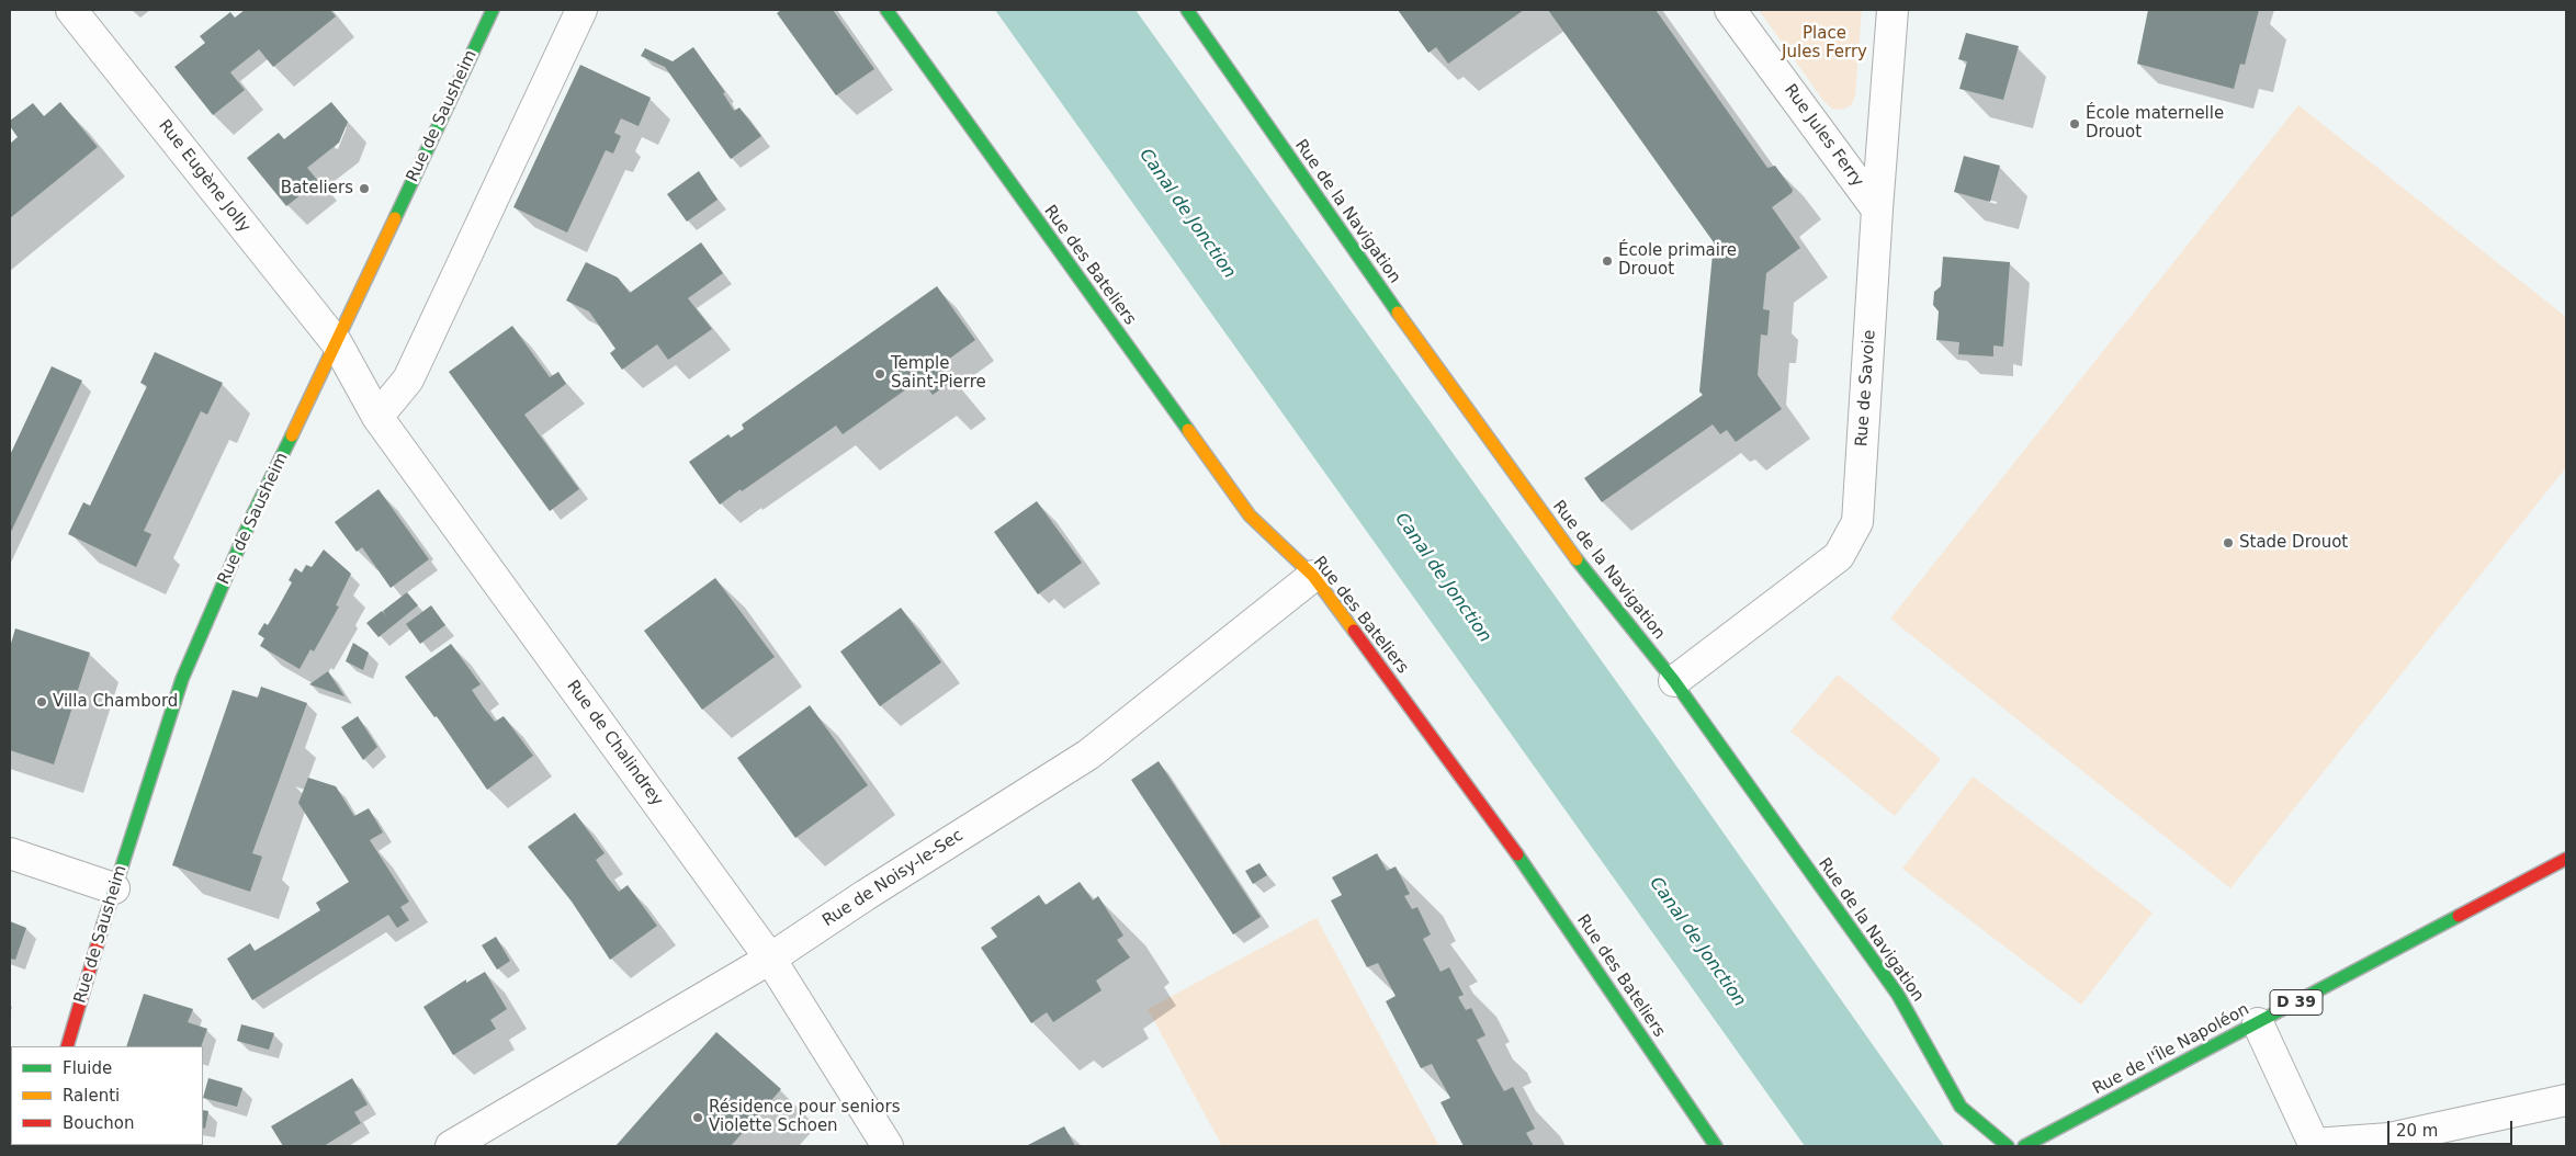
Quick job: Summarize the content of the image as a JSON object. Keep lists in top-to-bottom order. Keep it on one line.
{"streets":{"street":["Rue de Sausheim","Rue Jules Ferry","Rue Eugène Jolly","Rue de la Navigation","Rue des Bateliers","Rue de Savoie","Rue de Chalindrey","Rue de Noisy-le-Sec","D 39","Rue de l'Île Napoléon"]},"crossings":[["Rue de Sausheim","Rue Eugène Jolly"],["Rue de Sausheim","Rue de Chalindrey"],["Rue Jules Ferry","Rue de Savoie"],["Rue Eugène Jolly","Rue de Chalindrey"],["Rue de la Navigation","Rue de Savoie"],["Rue des Bateliers","Rue de Noisy-le-Sec"],["Rue de Chalindrey","Rue de Noisy-le-Sec"]],"water":["Canal de Jonction"],"parks":["Place Jules Ferry"],"places":["École maternelle Drouot","Bateliers","École primaire Drouot","Temple Saint-Pierre","Stade Drouot","Villa Chambord","Résidence pour seniors Violette Schoen"],"legend":["Fluide","Ralenti","Bouchon"],"scale_bar":"20 m"}
